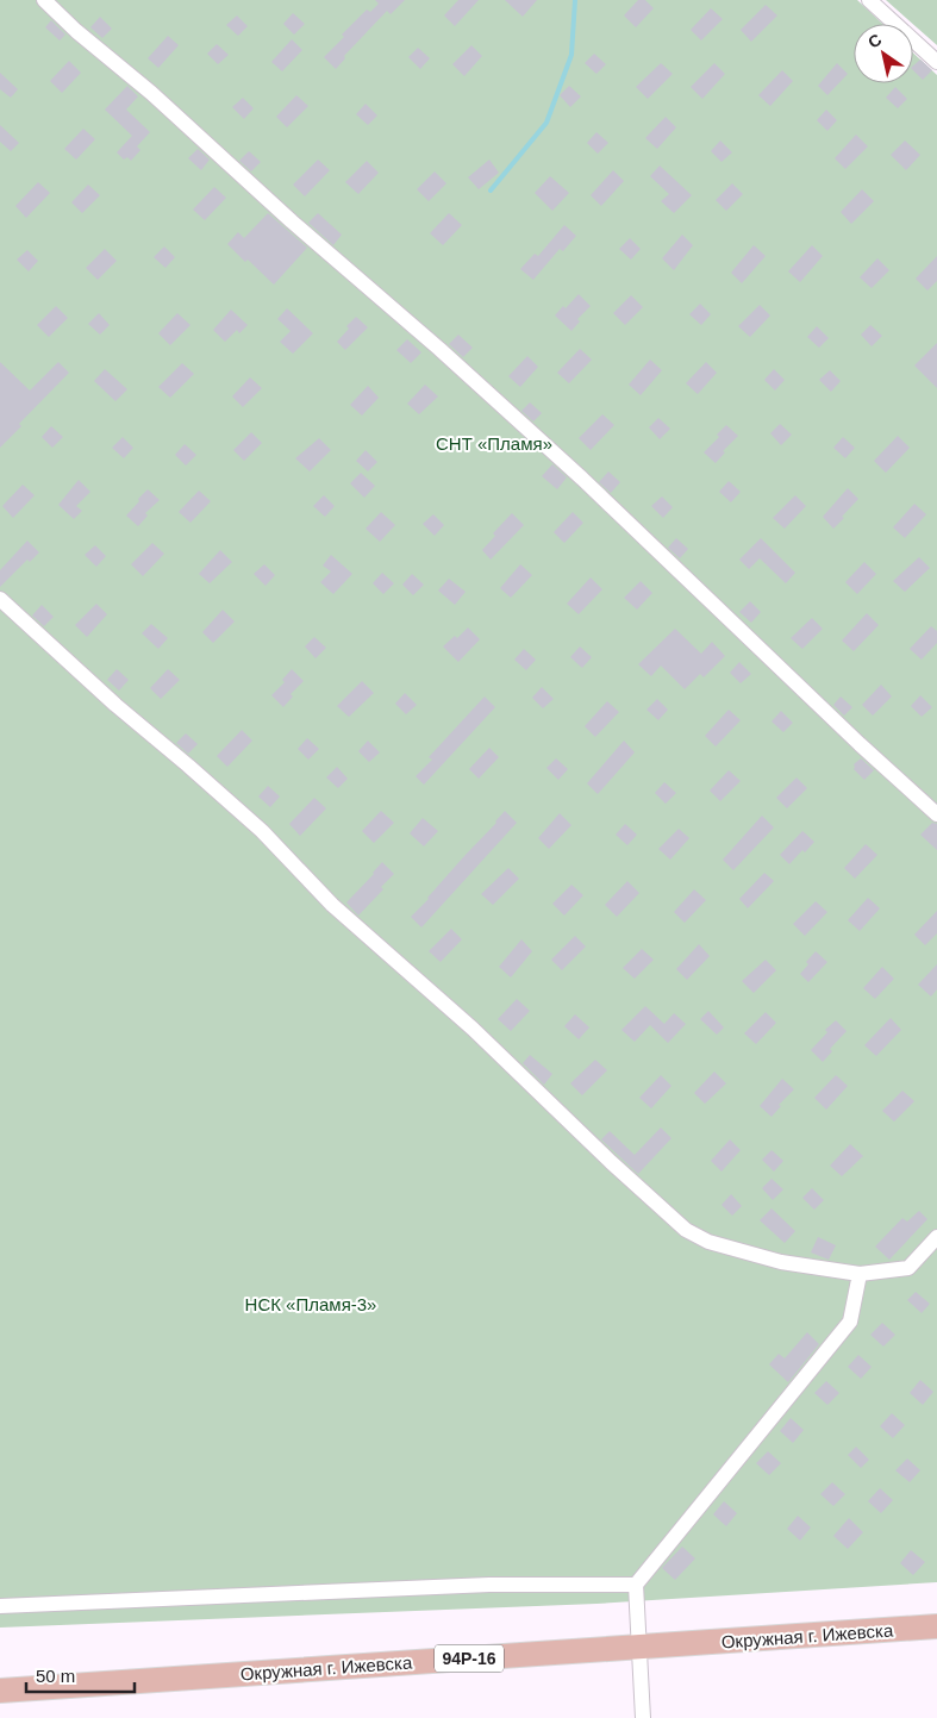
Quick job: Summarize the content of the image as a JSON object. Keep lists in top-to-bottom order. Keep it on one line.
{"streets":{"main road":["Окружная г. Ижевска","94Р-16"]},"parks":["СНТ «Пламя»","НСК «Пламя-3»"],"scale_bar":"50 m","north":"top left"}
